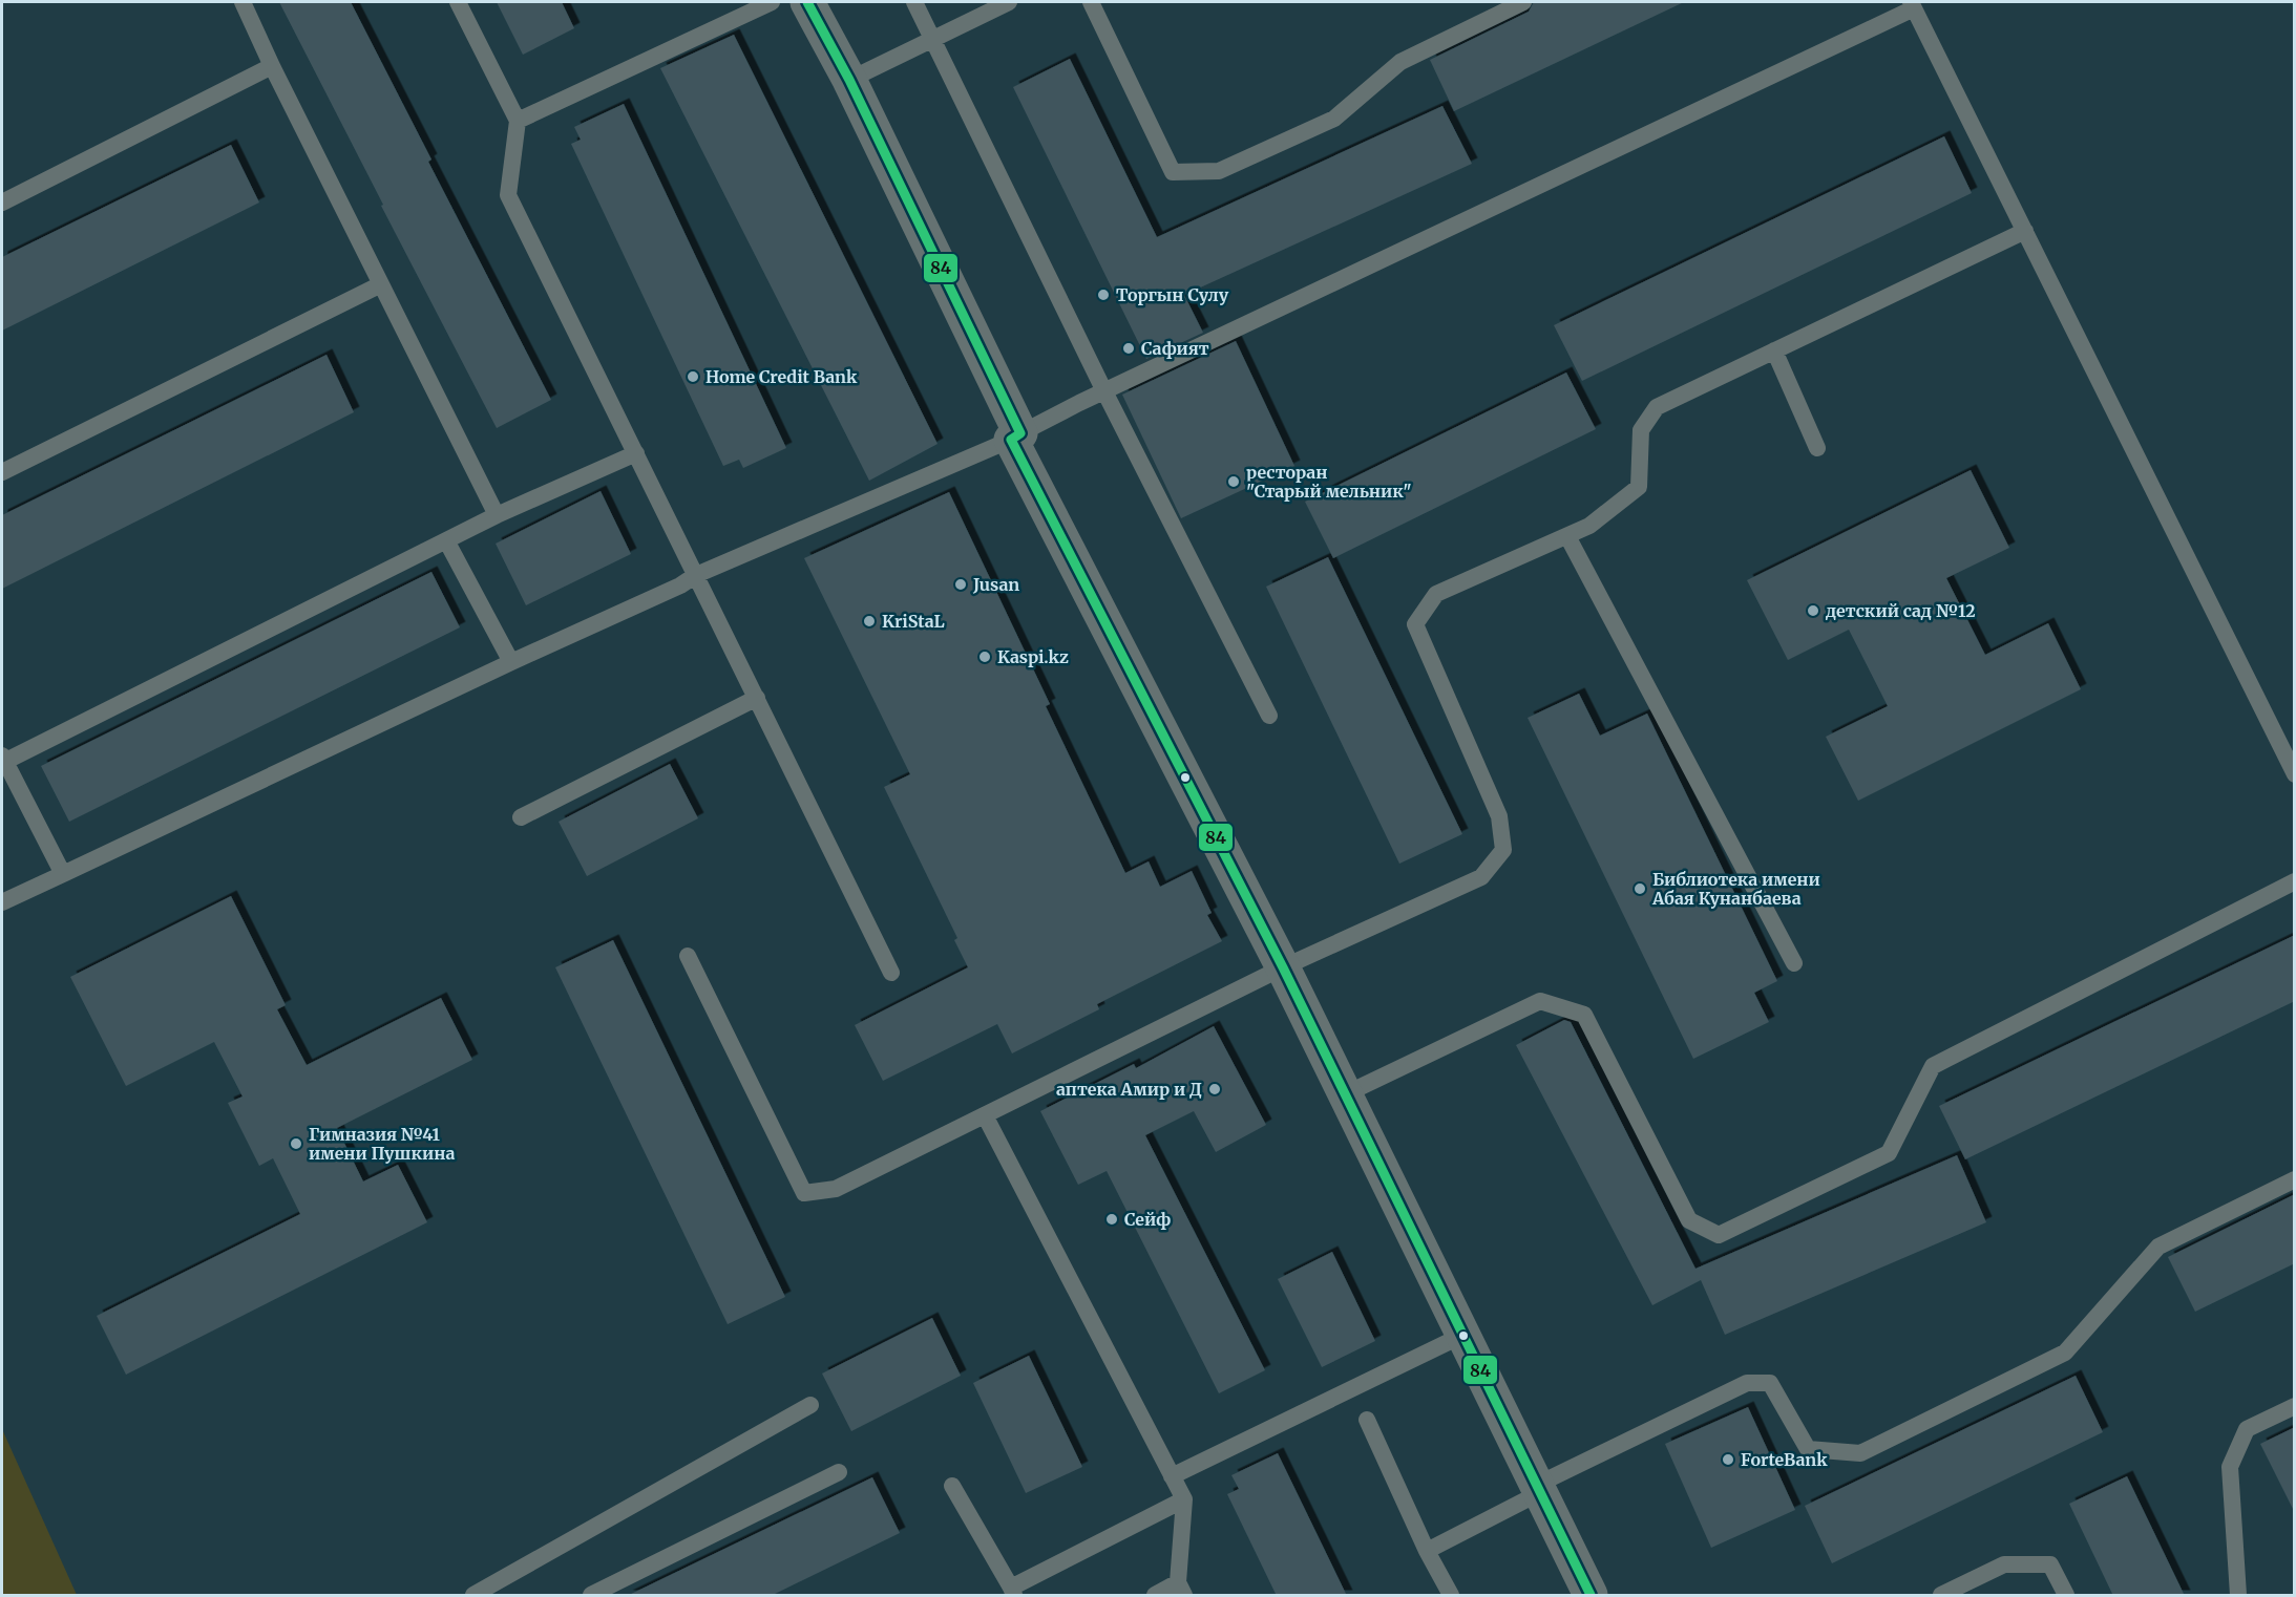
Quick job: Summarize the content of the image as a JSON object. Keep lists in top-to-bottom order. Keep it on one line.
{"places":["Торгын Сулу","Сафият","Home Credit Bank","ресторан \"Старый мельник\"","Jusan","детский сад №12","KriStaL","Kaspi.kz","Библиотека имени Абая Кунанбаева","аптека Амир и Д","Гимназия №41 имени Пушкина","Сейф","ForteBank"],"lines":["transit line 84"]}
